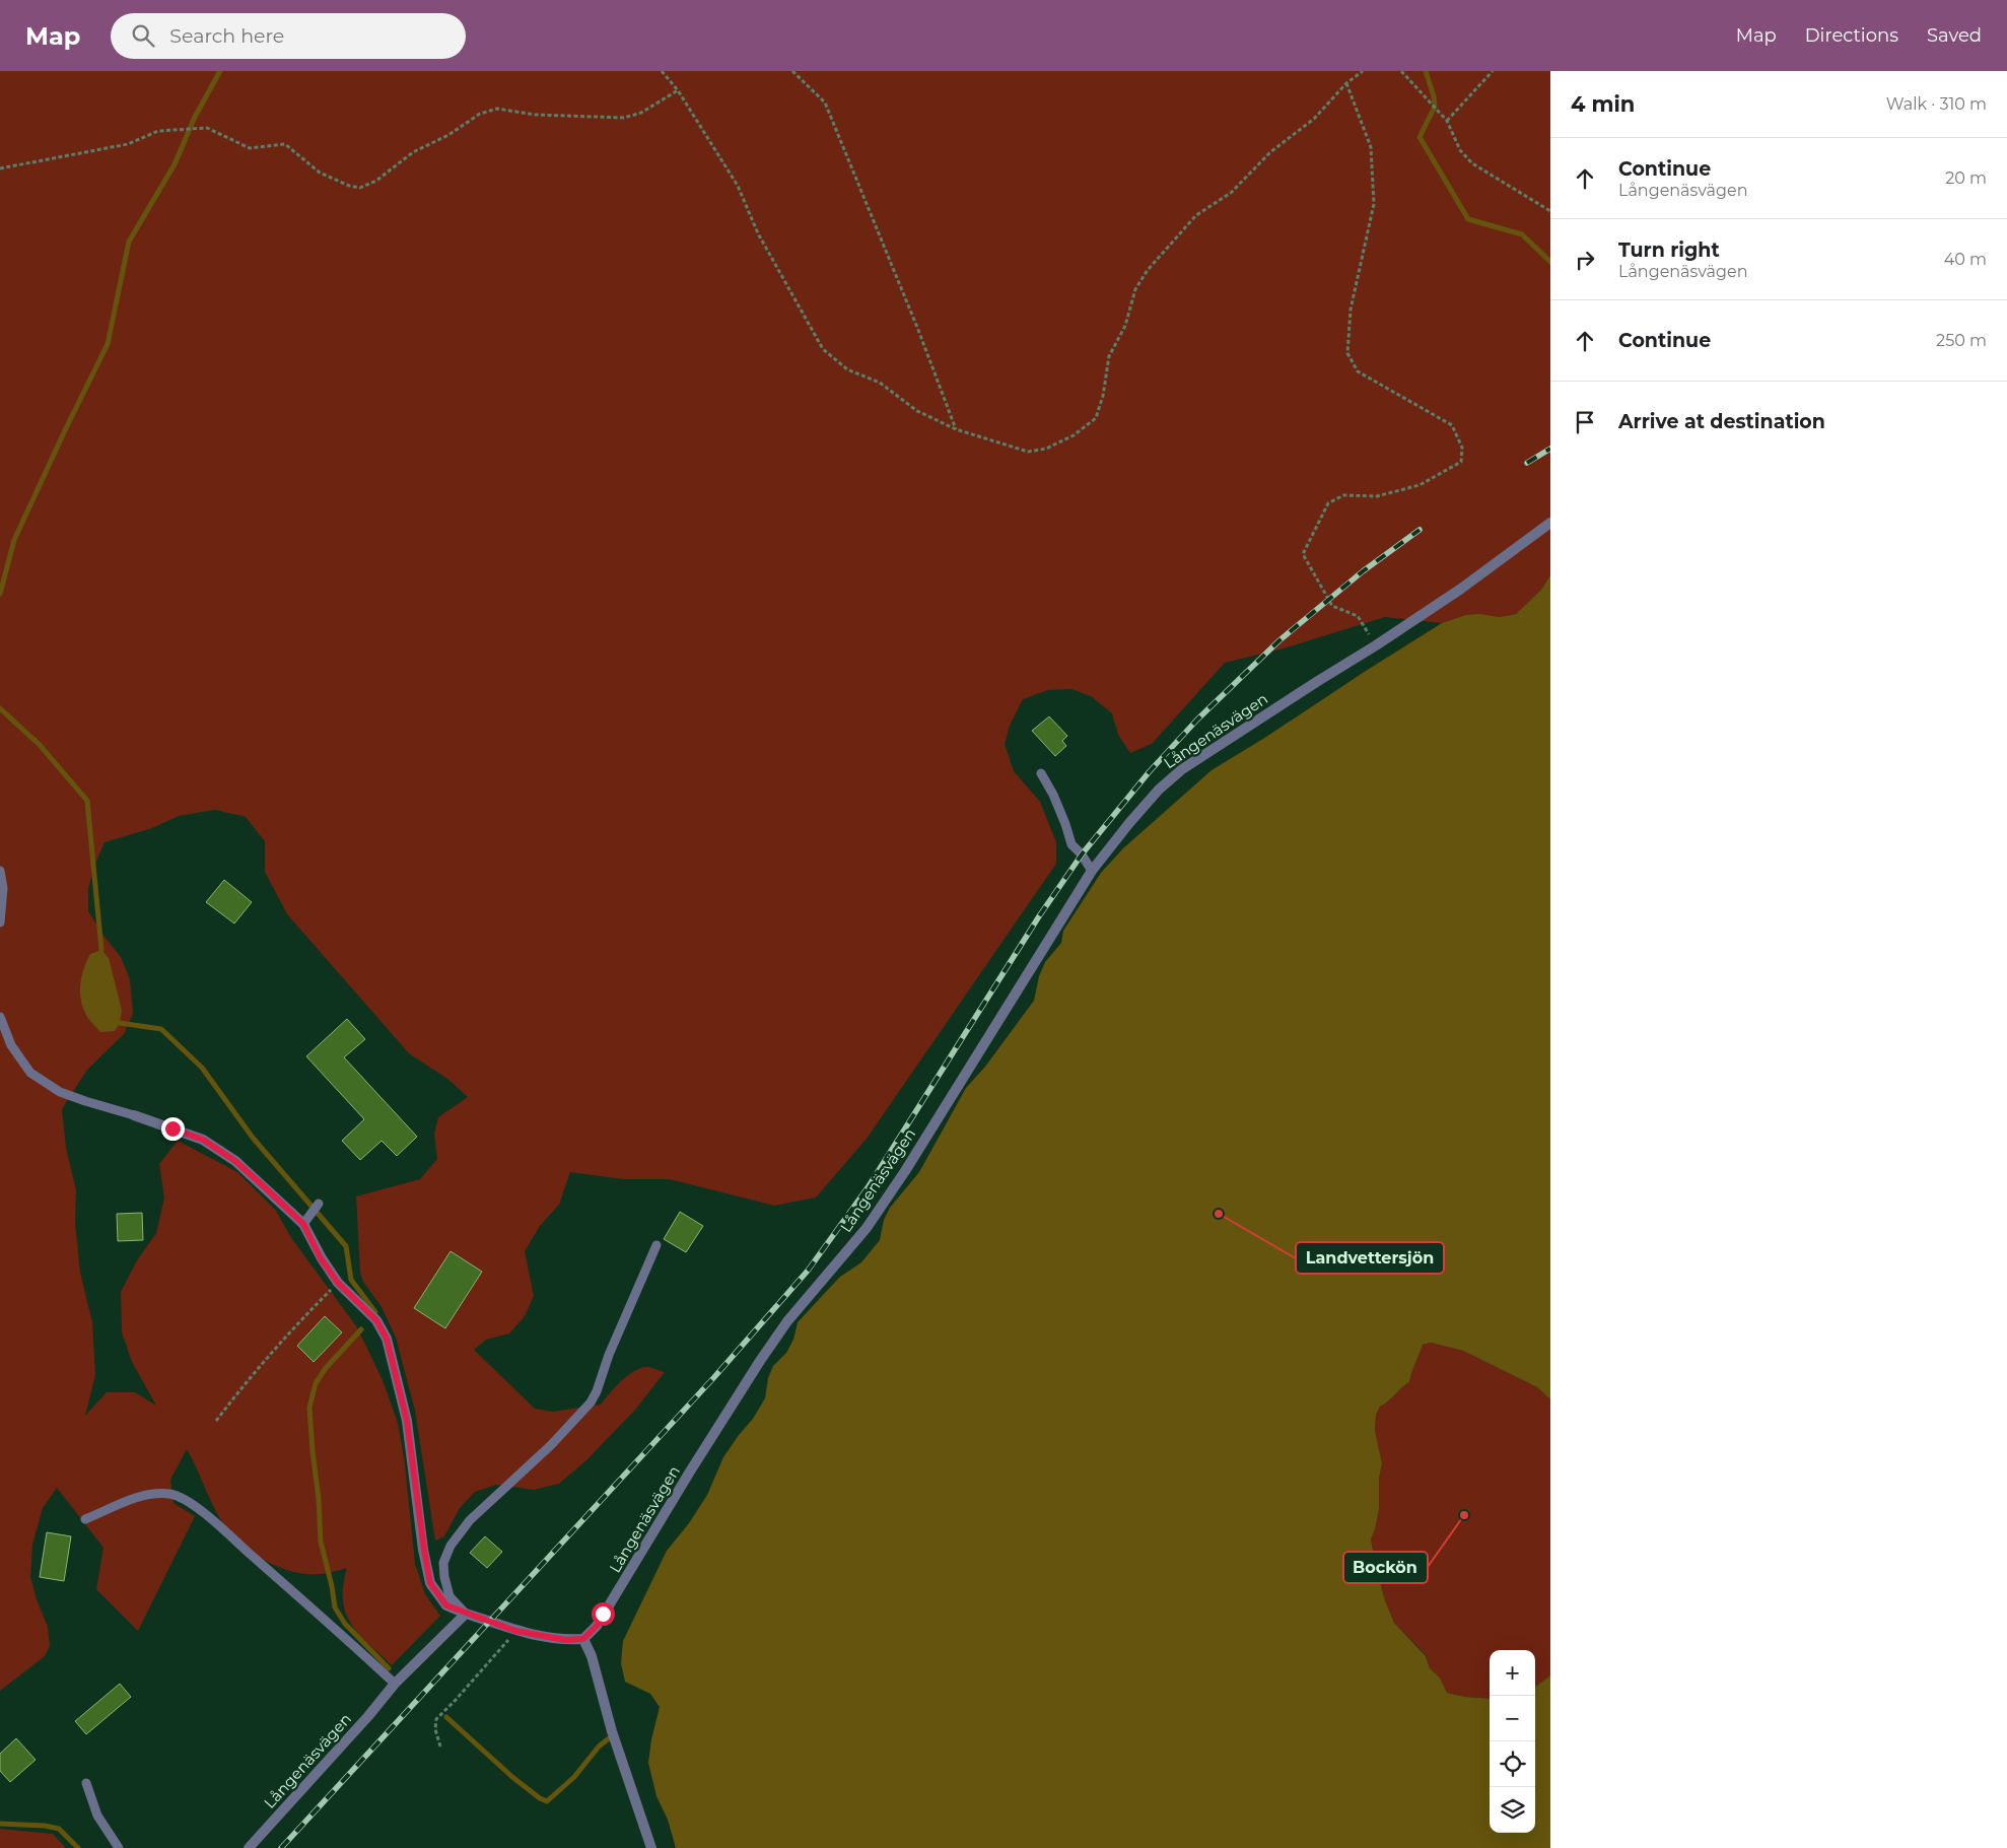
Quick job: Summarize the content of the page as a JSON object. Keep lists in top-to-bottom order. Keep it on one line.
{"streets":{"street":["Långenäsvägen"]},"places":["Landvettersjön","Bockön"],"page":{"header":"Map","search":"Search here","nav":["Map","Directions","Saved"],"heading":["4 min","Walk · 310 m"],"list":[["Continue","Långenäsvägen","20 m"],["Turn right","Långenäsvägen","40 m"],["Continue","250 m"],"Arrive at destination"],"map_buttons":["+","−"]}}
